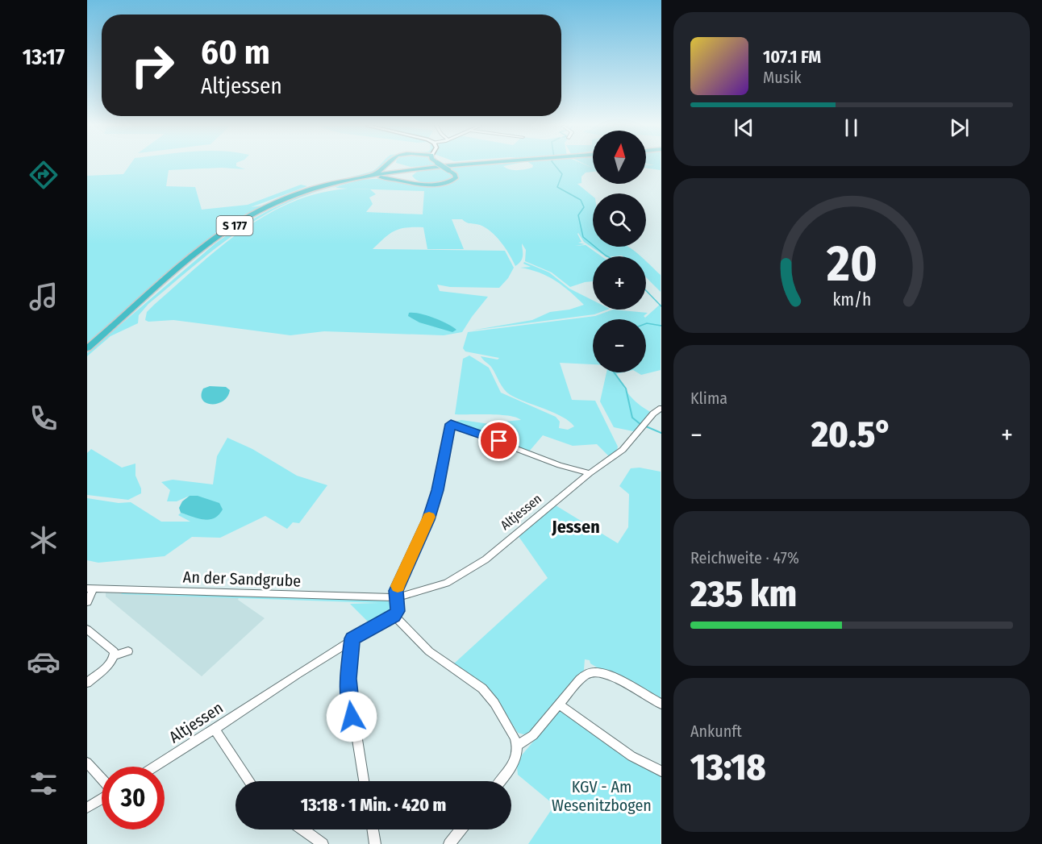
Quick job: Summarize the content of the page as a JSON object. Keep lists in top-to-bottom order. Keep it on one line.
{"streets":{"highway":["S 177"],"street":["Altjessen","An der Sandgrube"]},"crossings":[["Altjessen","An der Sandgrube"]],"districts":["Jessen"],"parks":["KGV - Am Wesenitzbogen"],"north":"top","page":{"tabs":"13:17","turn":["60 m","Altjessen"],"song":["107.1 FM","Musik"],"map_buttons":["+","−"],"tile":["Klima",["Reichweite · 47%","235 km"],["Ankunft","13:18"]],"heat":["−","20.5°","+"],"limit":"30","trip":"13:18 · 1 Min. · 420 m","gauge":["20","km/h"]}}
